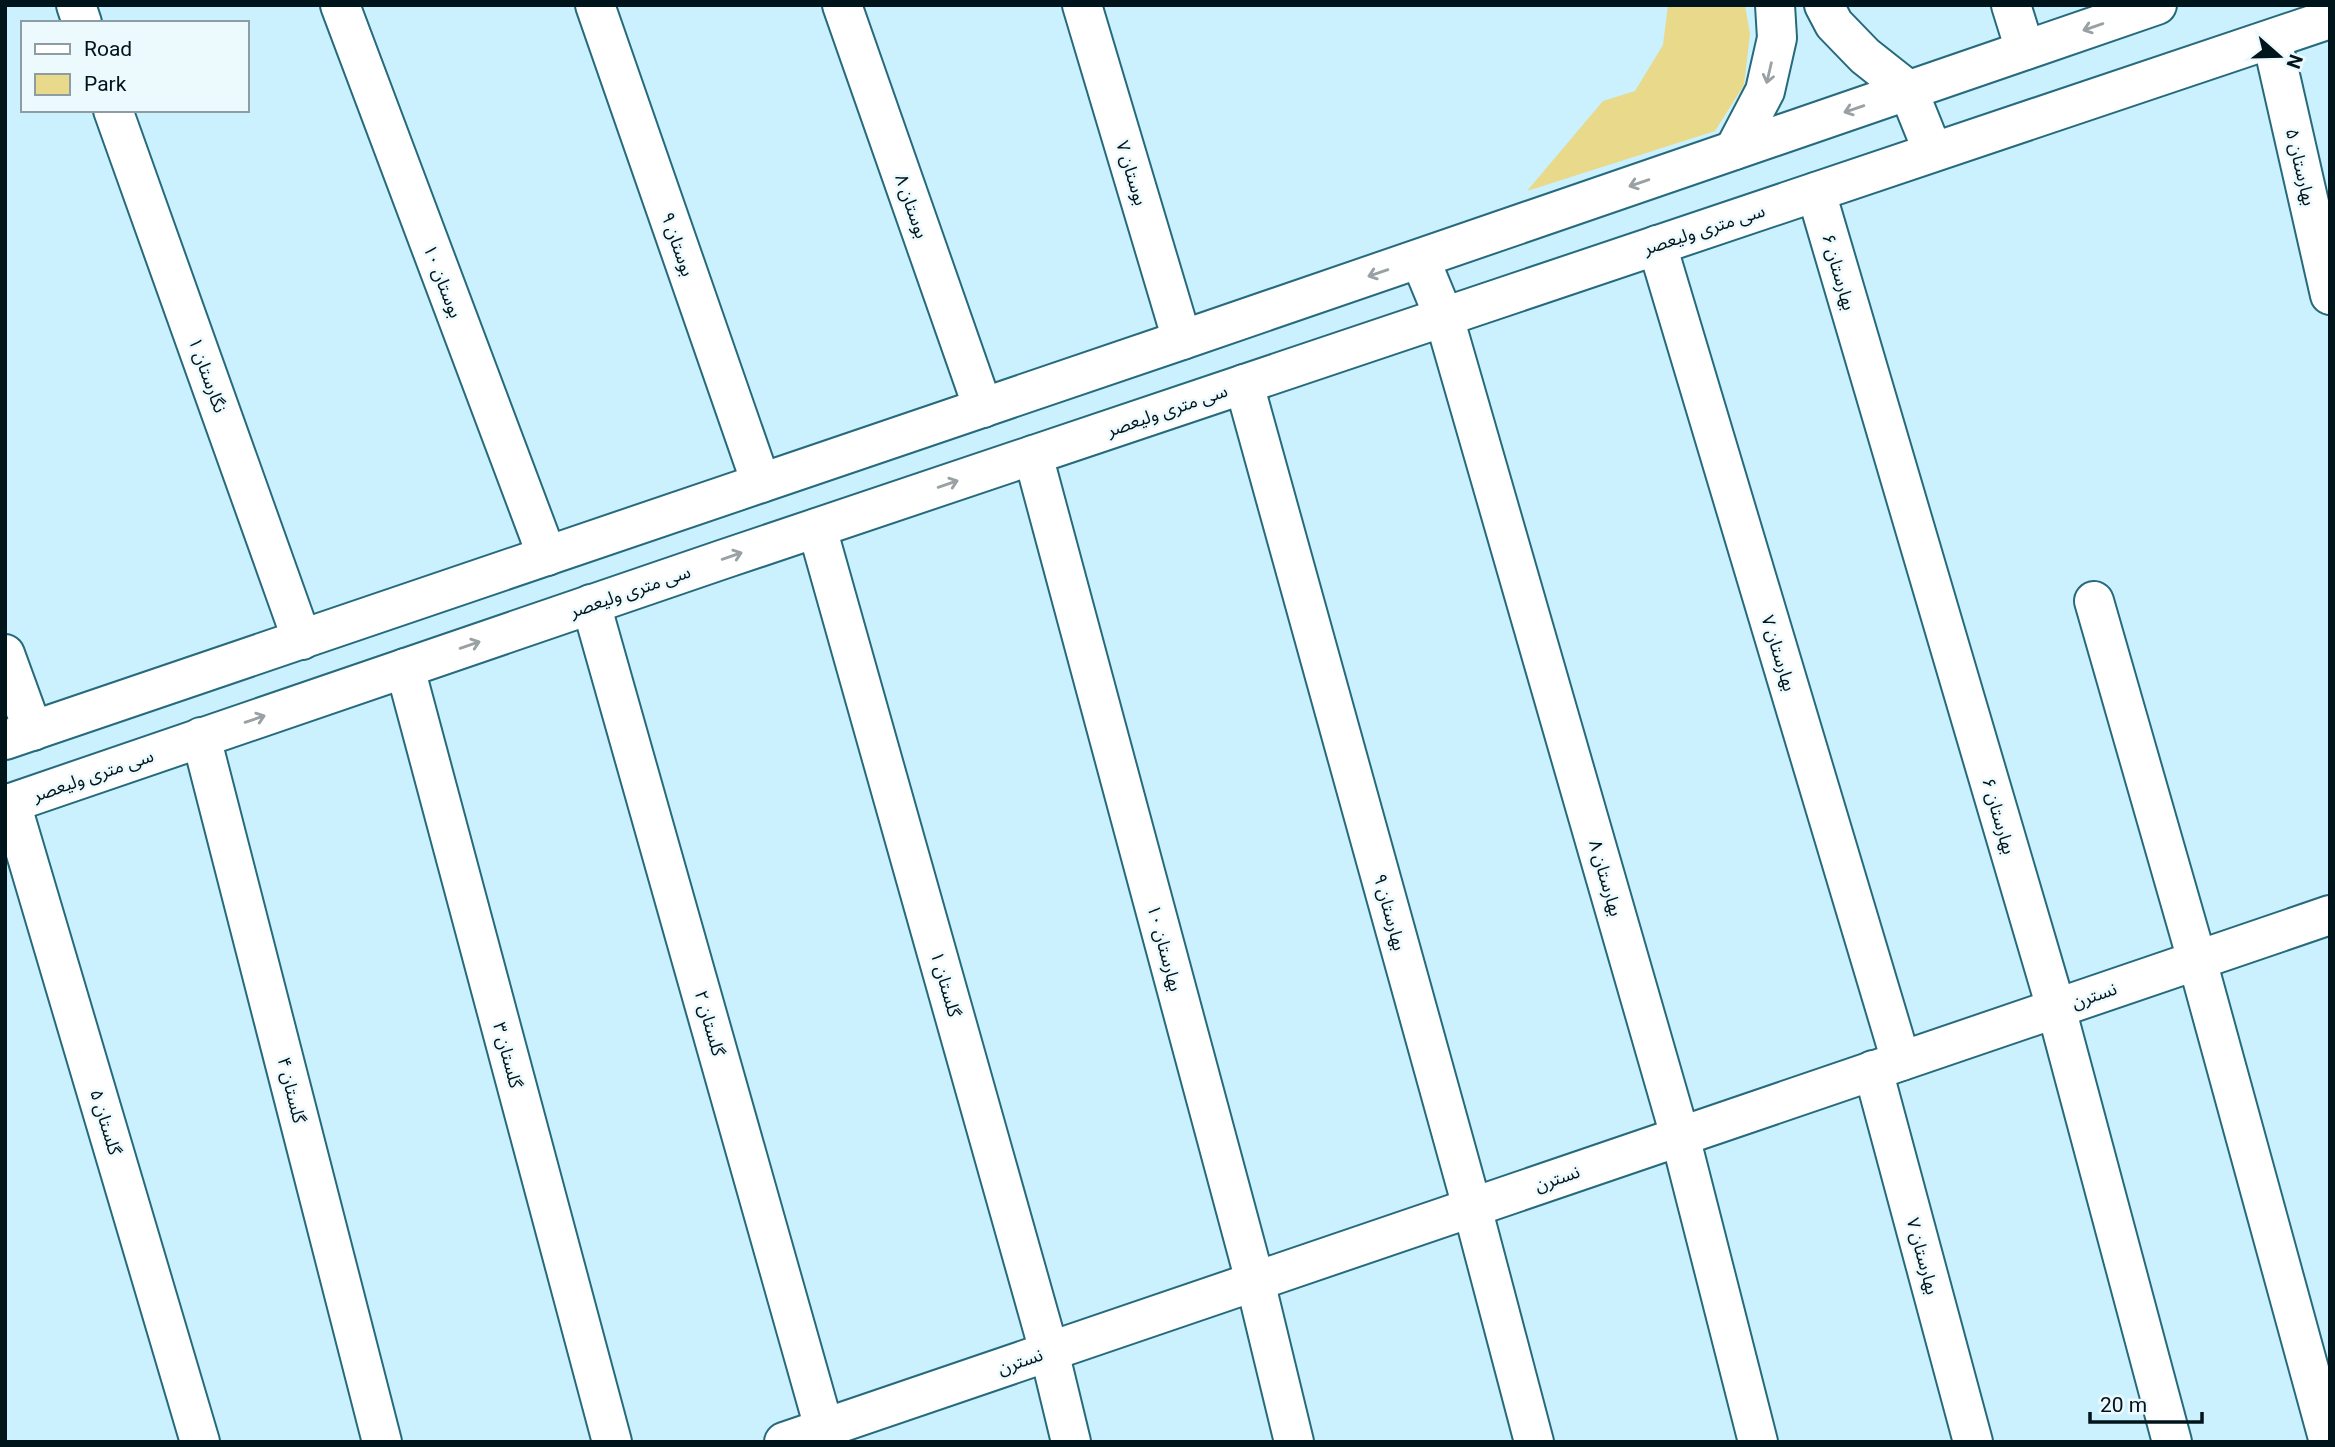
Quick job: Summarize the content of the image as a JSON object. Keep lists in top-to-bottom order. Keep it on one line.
{"streets":{"street":["بهارستان ۵","بوستان ۷","بوستان ۸","سی متری ولیعصر","بوستان ۹","بهارستان ۶","بوستان ۱۰","نگارستان ۱","بهارستان ۷","بهارستان ۸","بهارستان ۹","بهارستان ۱۰","گلستان ۱","نسترن","گلستان ۲","گلستان ۳","گلستان ۴","گلستان ۵"]},"crossings":[["بهارستان ۵","سی متری ولیعصر"],["سی متری ولیعصر","بهارستان ۶"],["سی متری ولیعصر","بهارستان ۷"],["سی متری ولیعصر","بهارستان ۸"],["سی متری ولیعصر","بهارستان ۹"],["سی متری ولیعصر","بهارستان ۱۰"],["سی متری ولیعصر","گلستان ۱"],["سی متری ولیعصر","گلستان ۲"],["سی متری ولیعصر","گلستان ۳"],["سی متری ولیعصر","گلستان ۴"],["سی متری ولیعصر","گلستان ۵"],["بهارستان ۶","نسترن"],["بهارستان ۷","نسترن"],["بهارستان ۸","نسترن"],["بهارستان ۹","نسترن"],["بهارستان ۱۰","نسترن"],["گلستان ۱","نسترن"],["نسترن","گلستان ۲"]],"legend":["Road","Park"],"scale_bar":"20 m","north":"right"}
